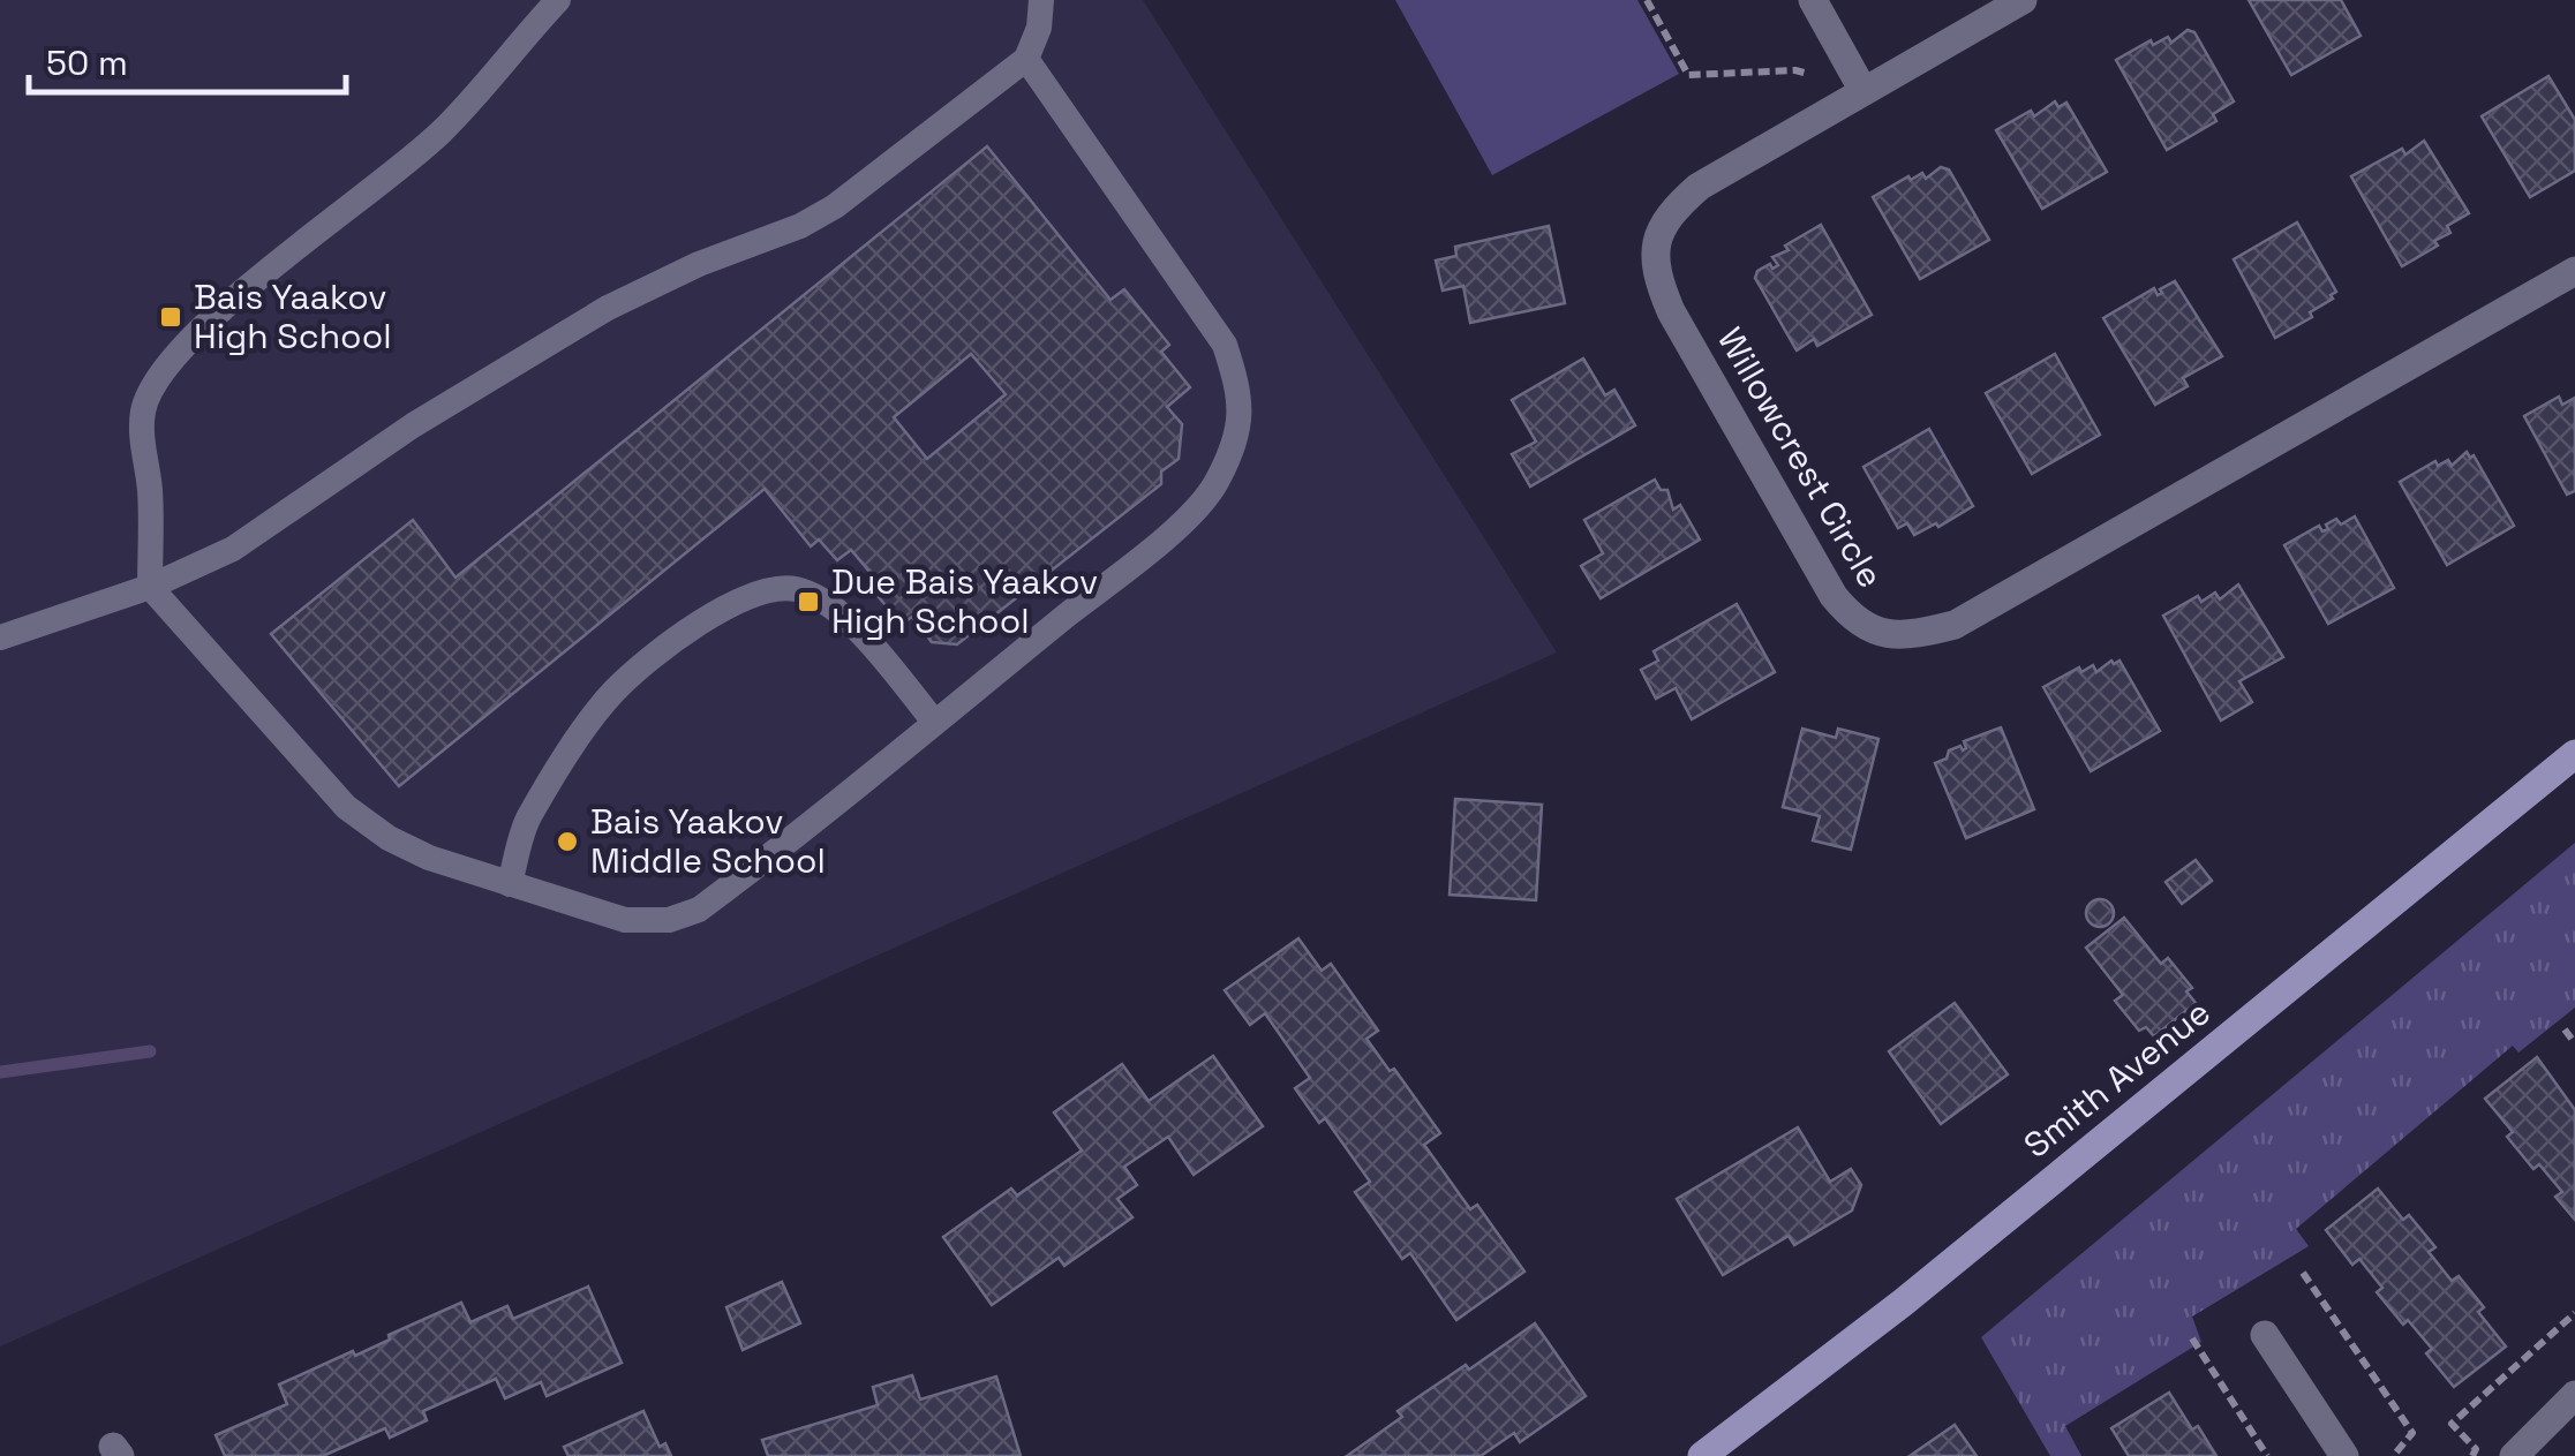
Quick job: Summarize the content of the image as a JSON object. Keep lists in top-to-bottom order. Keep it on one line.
{"streets":{"main road":["Smith Avenue"],"street":["Willowcrest Circle"]},"places":{"transit":["Bais Yaakov High School","Due Bais Yaakov High School"],"other":["Bais Yaakov Middle School"]},"scale_bar":"50 m"}
